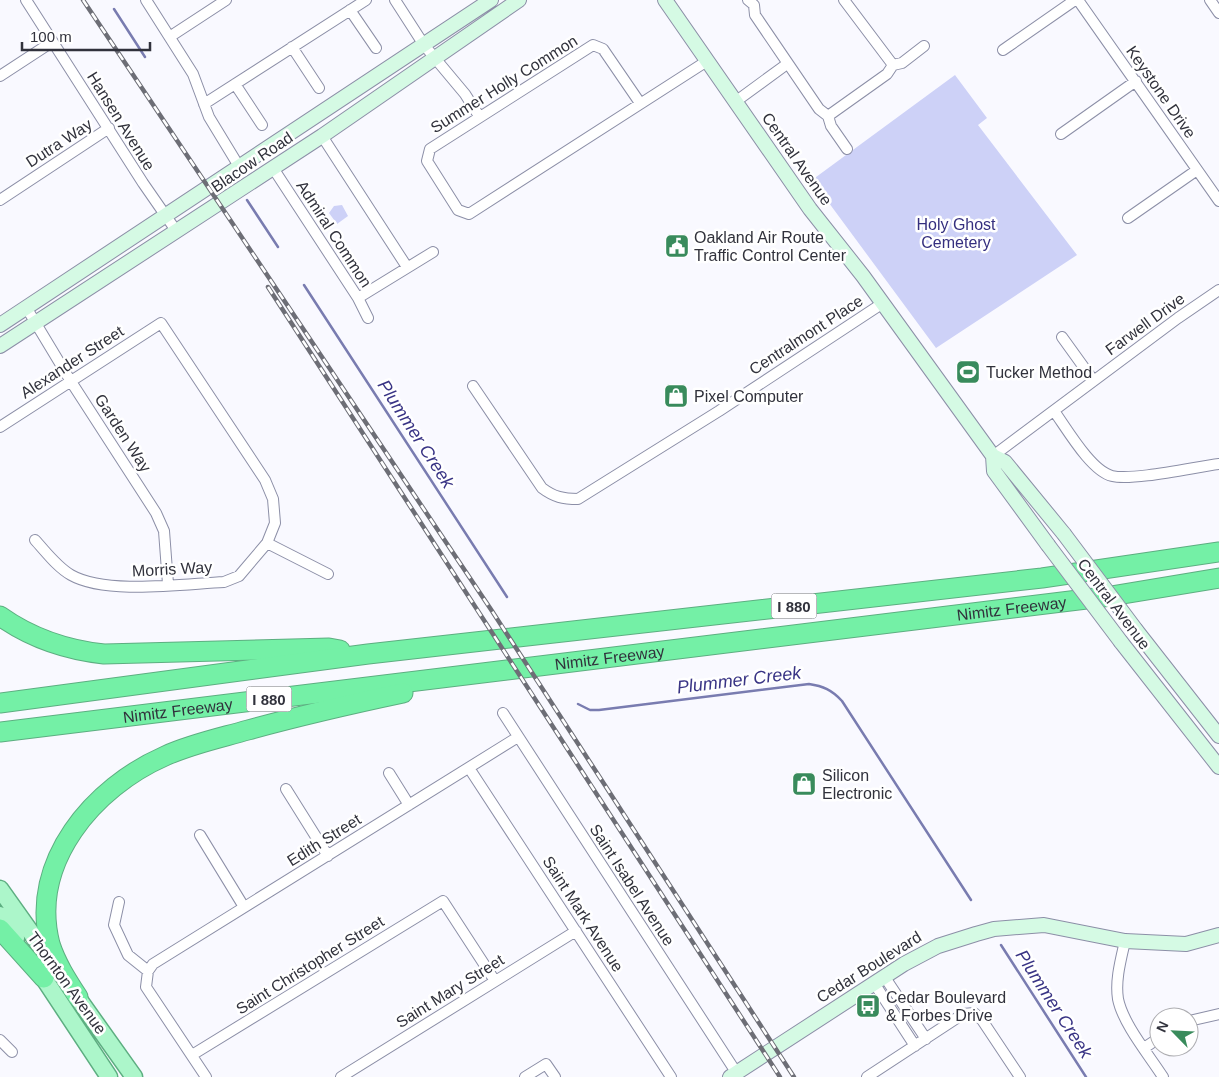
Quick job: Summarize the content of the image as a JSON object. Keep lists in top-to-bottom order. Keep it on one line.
{"streets":{"highway":["I 880","Nimitz Freeway"],"main road":["Central Avenue","Blacow Road","Cedar Boulevard","Thornton Avenue"],"street":["Summer Holly Common","Keystone Drive","Hansen Avenue","Dutra Way","Admiral Common","Farwell Drive","Centralmont Place","Alexander Street","Garden Way","Morris Way","Edith Street","Saint Isabel Avenue","Saint Mark Avenue","Saint Christopher Street","Saint Mary Street"]},"crossings":[["Summer Holly Common","Central Avenue"],["Hansen Avenue","Dutra Way"],["Hansen Avenue","Blacow Road"],["Central Avenue","Farwell Drive"],["Central Avenue","Centralmont Place"],["Blacow Road","Admiral Common"],["Blacow Road","Garden Way"],["Alexander Street","Garden Way"],["Alexander Street","Morris Way"],["Garden Way","Morris Way"],["Edith Street","Saint Isabel Avenue"],["Edith Street","Saint Mark Avenue"],["Saint Isabel Avenue","Cedar Boulevard"],["Saint Mark Avenue","Saint Mary Street"],["Saint Christopher Street","Saint Mary Street"]],"water":["Plummer Creek"],"parks":["Holy Ghost Cemetery"],"places":{"public building":["Oakland Air Route Traffic Control Center"],"sports":["Tucker Method"],"shop":["Pixel Computer","Silicon Electronic"],"bus stop":["Cedar Boulevard & Forbes Drive"]},"scale_bar":"100 m","north":"top left"}
